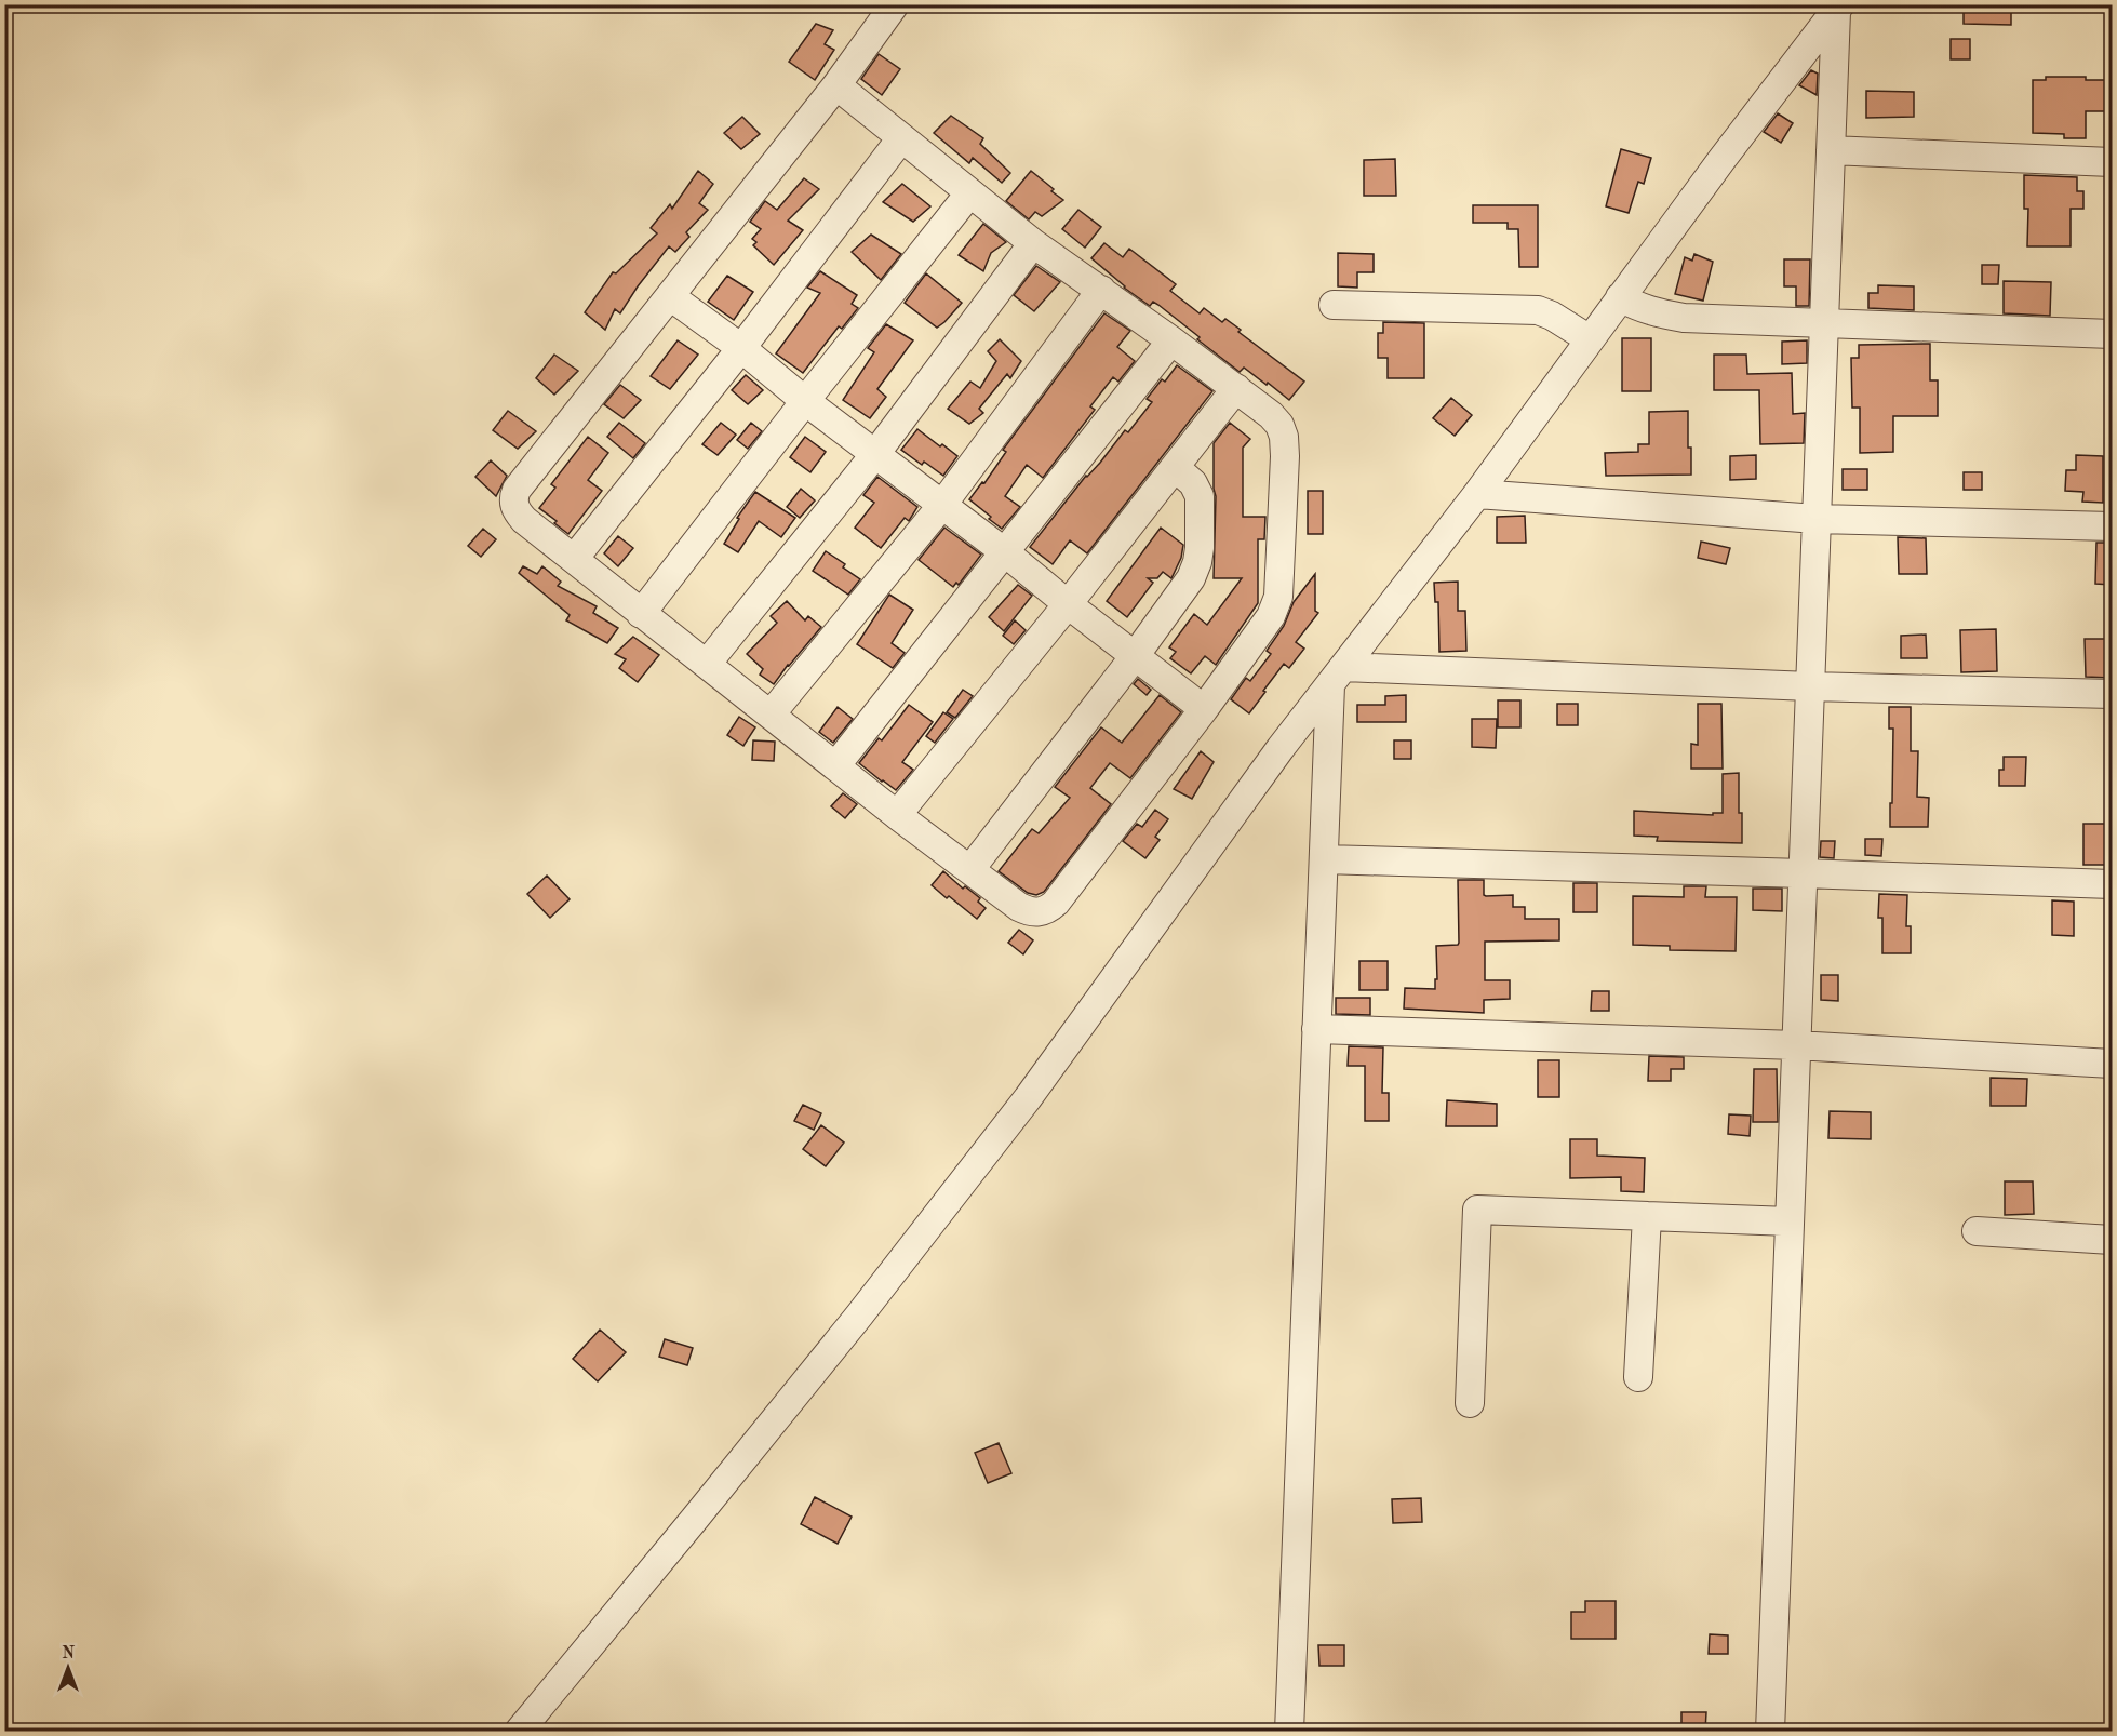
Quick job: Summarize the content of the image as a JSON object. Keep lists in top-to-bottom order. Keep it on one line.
{"north":"top"}
